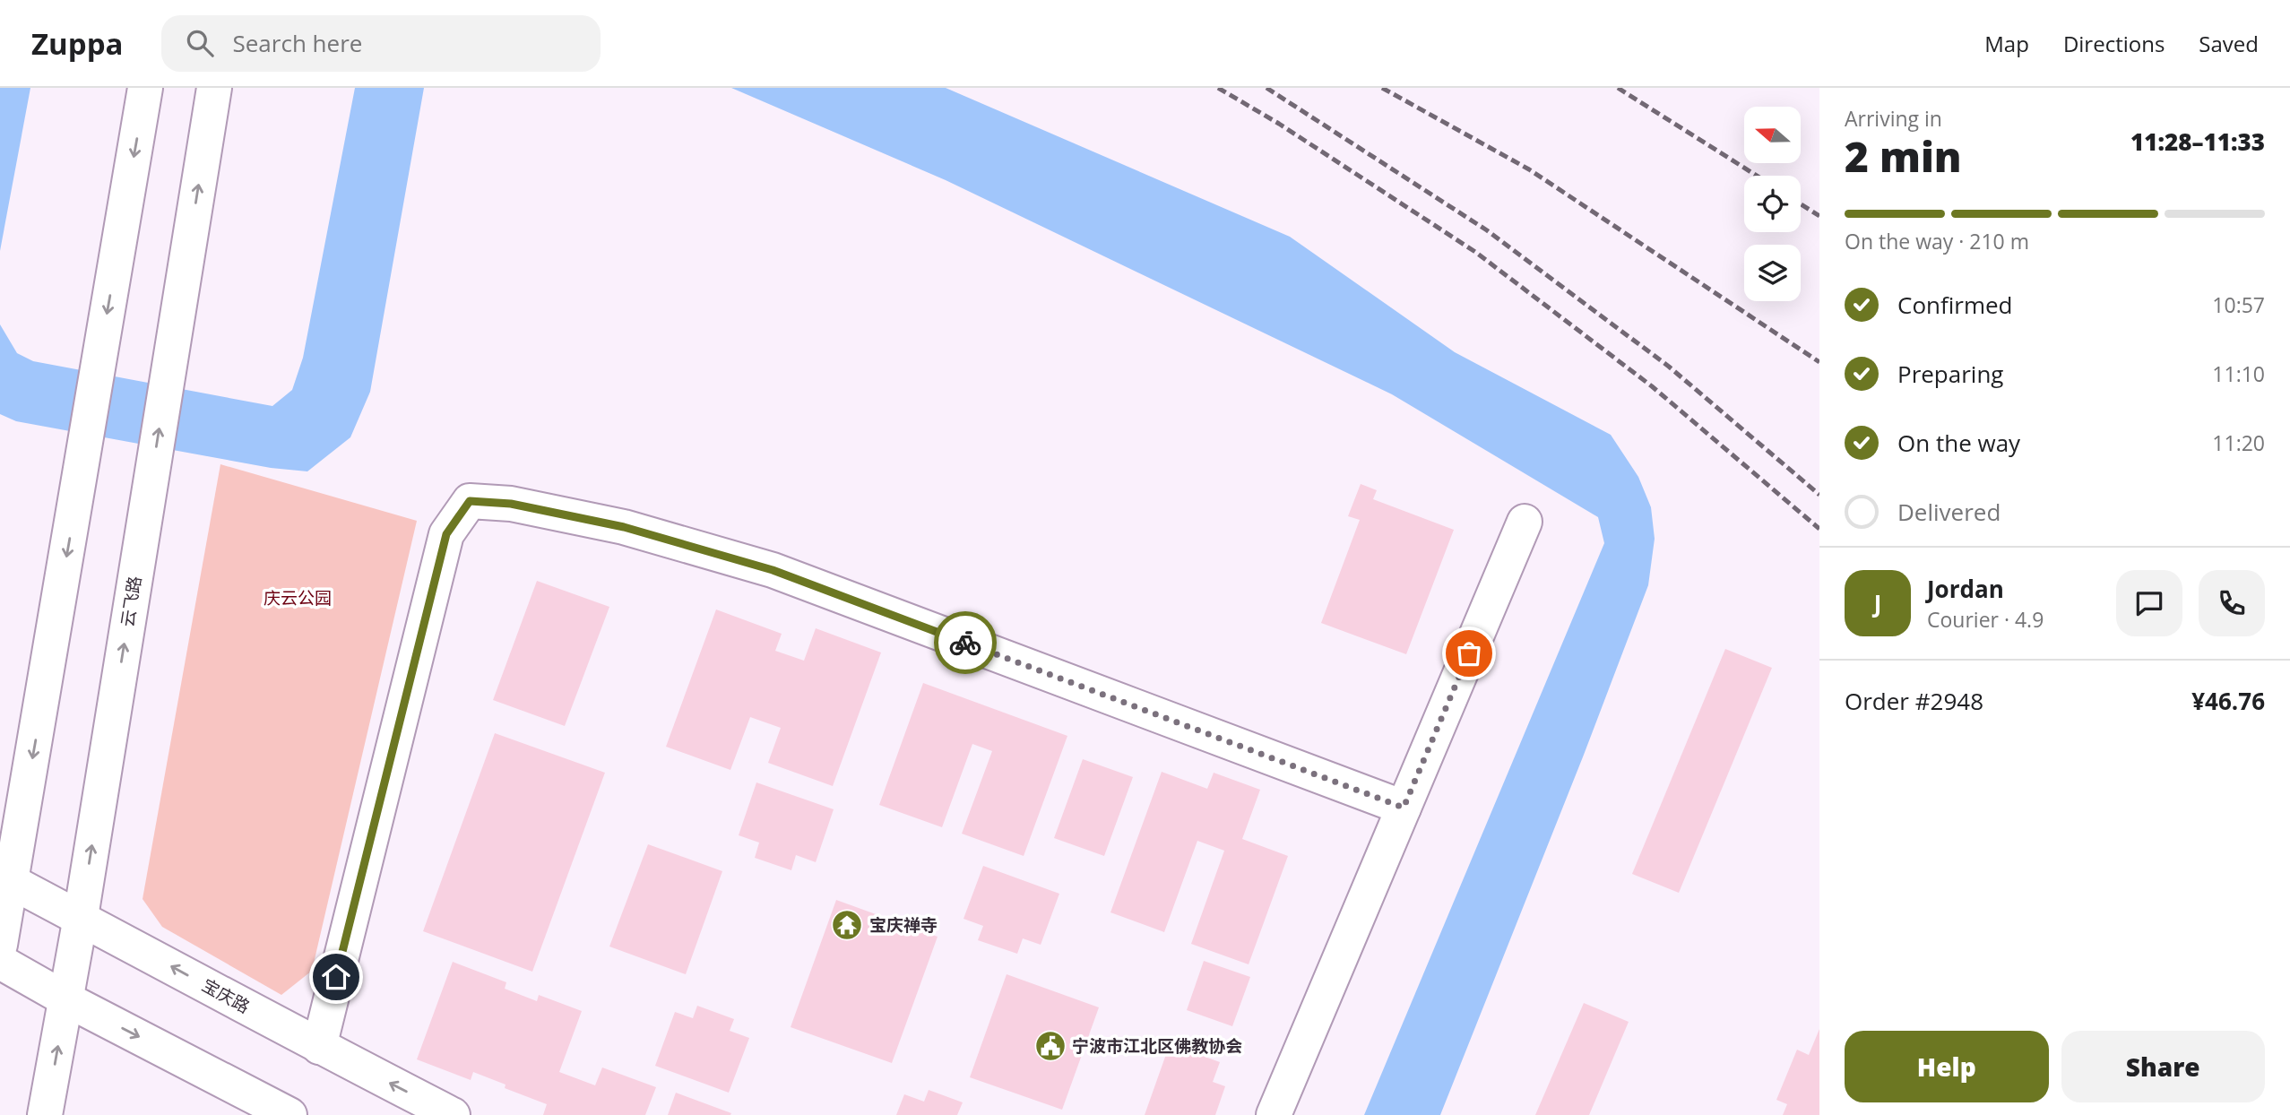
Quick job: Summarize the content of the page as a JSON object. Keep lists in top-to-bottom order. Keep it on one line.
{"streets":{"main road":["云飞路","宝庆路"]},"crossings":[["云飞路","宝庆路"]],"parks":["庆云公园"],"places":{"temple":["宝庆禅寺"],"public building":["宁波市江北区佛教协会"]},"north":"left","page":{"header":"Zuppa","search":"Search here","nav":["Map","Directions","Saved"],"heading":["2 min","Arriving in","11:28–11:33"],"panel":["Jordan","Courier · 4.9","Order #2948","¥46.76"],"bar":"On the way · 210 m","list":[["Confirmed","10:57"],["Preparing","11:10"],["On the way","11:20"],"Delivered"],"round":"J","buttons":["Help","Share"]}}
